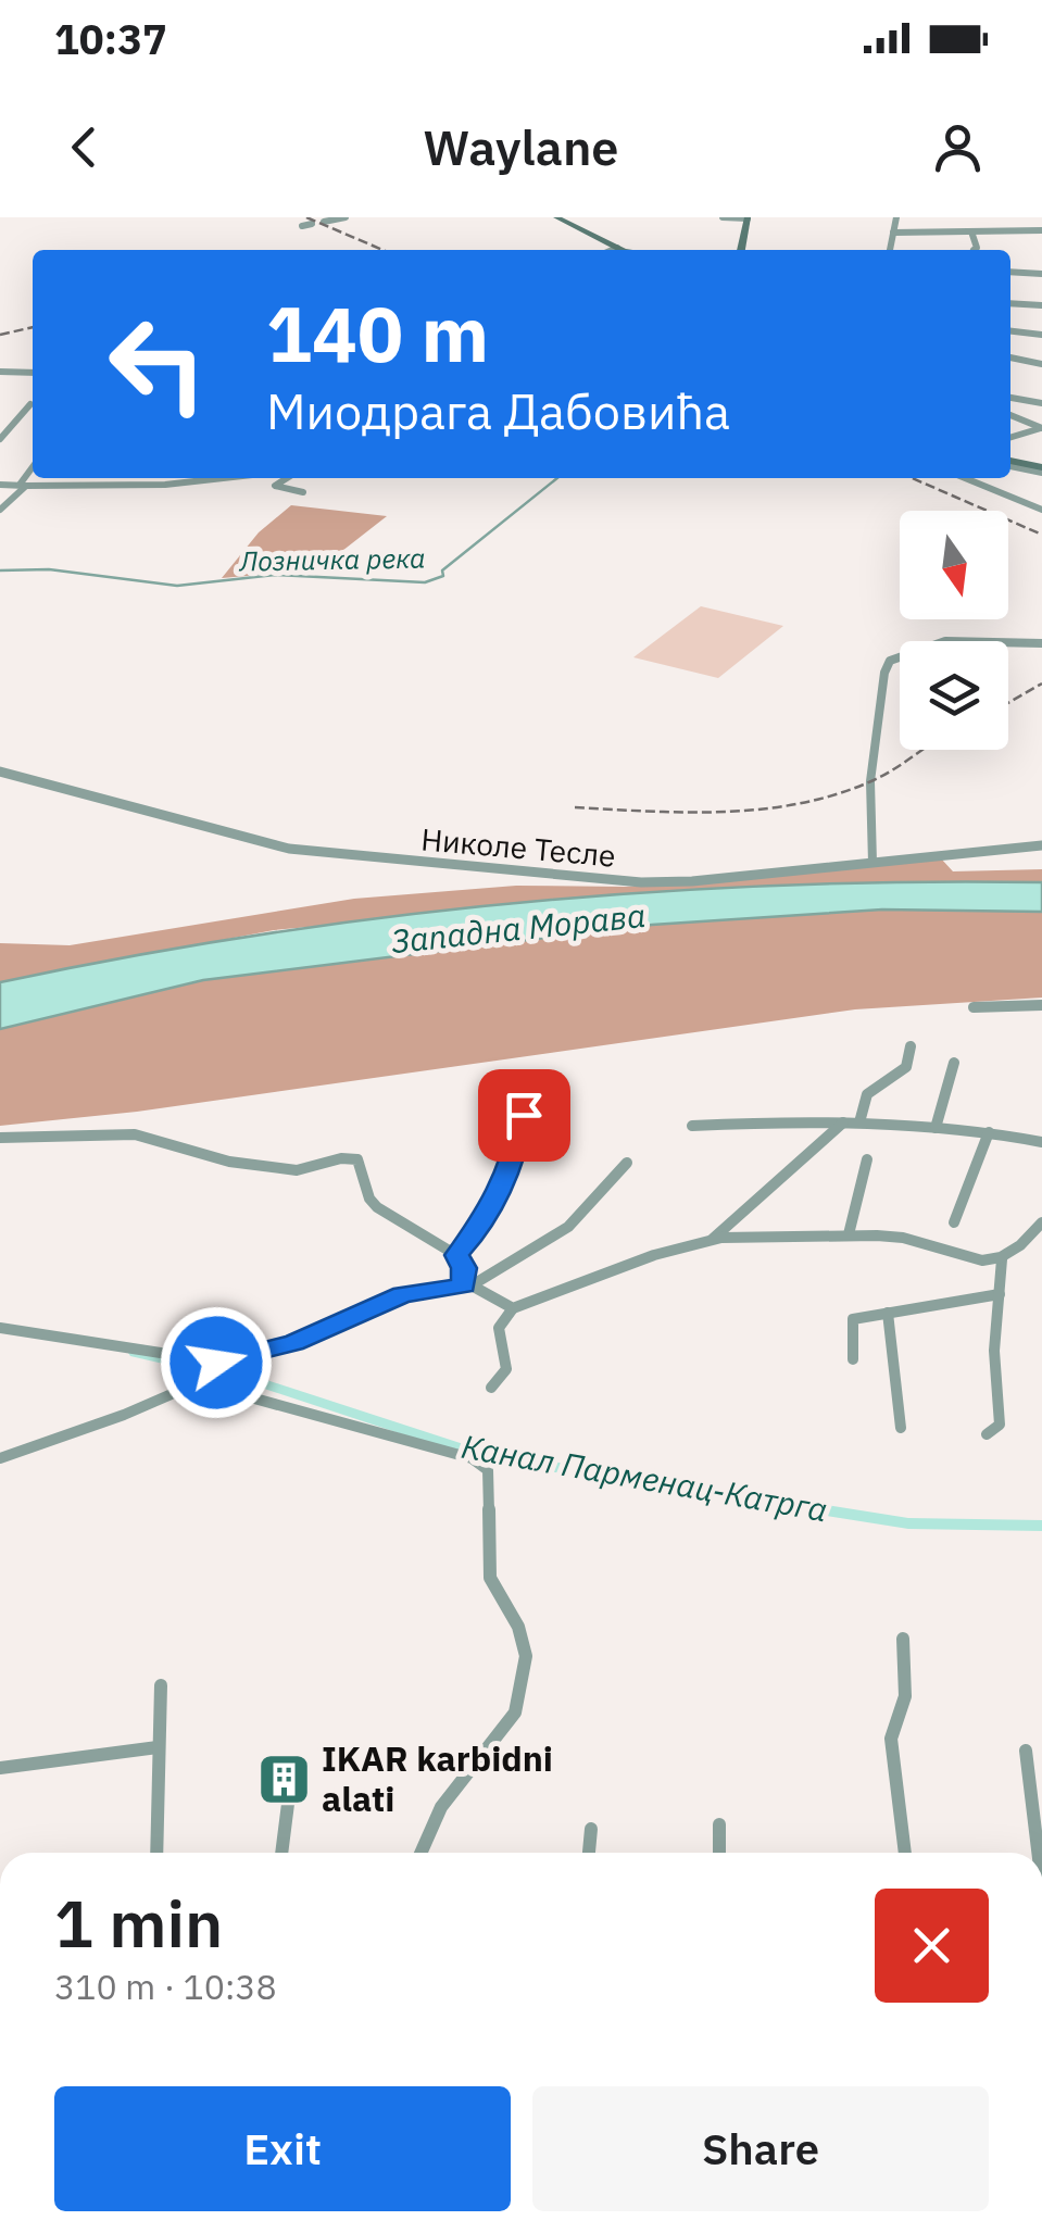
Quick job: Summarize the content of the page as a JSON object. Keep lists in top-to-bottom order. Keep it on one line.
{"streets":{"street":["Николе Тесле"]},"water":["Лозничка река","Западна Морава","Канал Парменац-Катрга"],"places":{"building":["IKAR karbidni alati"]},"north":"bottom","page":{"status":"10:37","header":"Waylane","turn":["140 m","Миодрага Дабовића"],"heading":["1 min","310 m · 10:38"],"buttons":["Exit","Share"]}}
